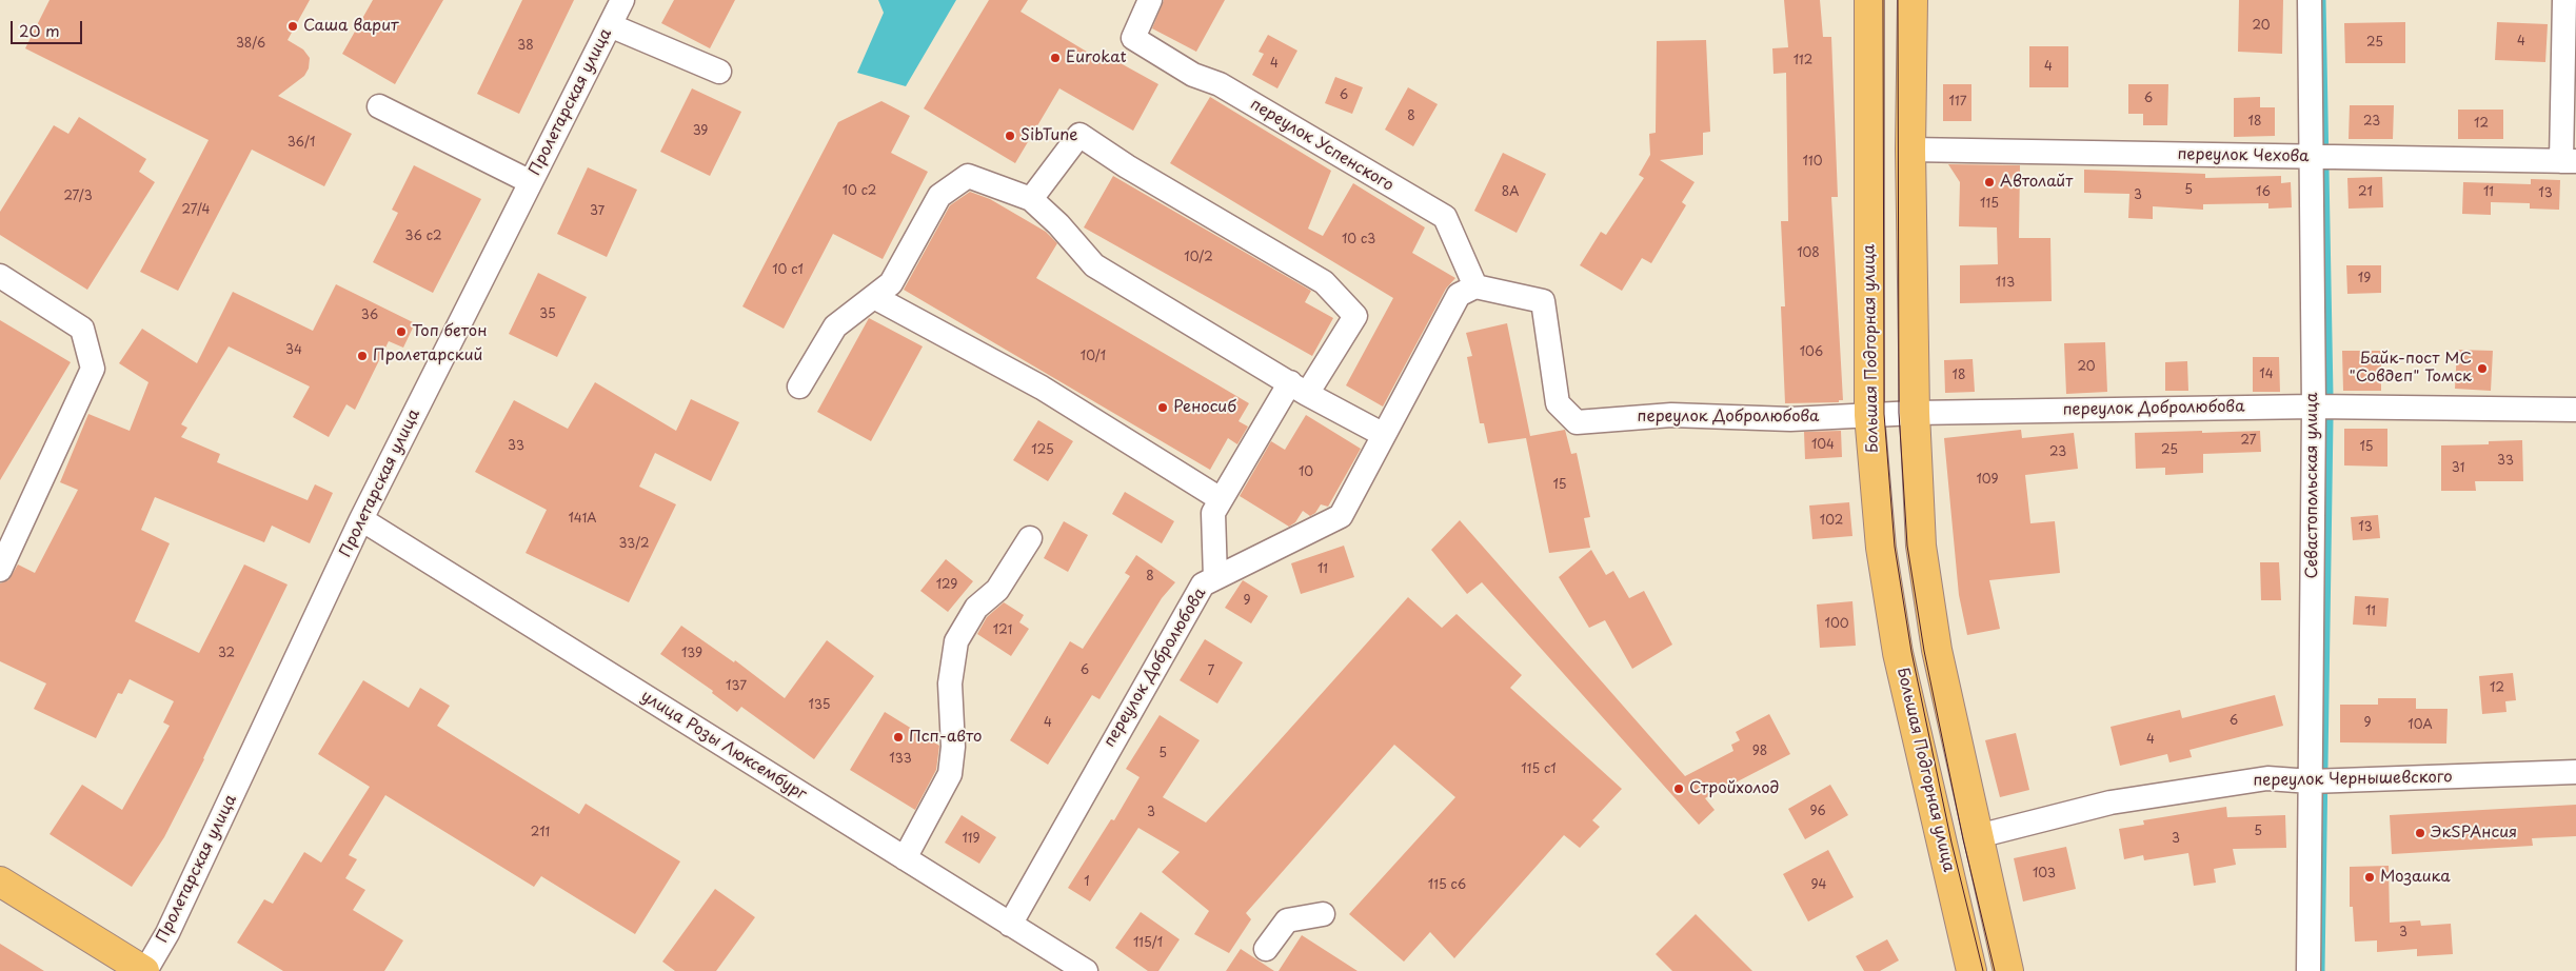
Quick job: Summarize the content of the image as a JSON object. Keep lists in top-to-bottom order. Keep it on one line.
{"streets":{"main road":["Большая Подгорная улица"],"street":["Пролетарская улица","переулок Успенского","переулок Чехова","переулок Добролюбова","Севастопольская улица","улица Розы Люксембург","переулок Чернышевского"]},"crossings":[["Пролетарская улица","улица Розы Люксембург"],["переулок Успенского","переулок Добролюбова"],["переулок Чехова","Севастопольская улица"],["Большая Подгорная улица","переулок Добролюбова"],["переулок Добролюбова","Севастопольская улица"],["переулок Добролюбова","улица Розы Люксембург"],["Севастопольская улица","переулок Чернышевского"]],"places":["Саша варит","Eurokat","SibTune","Автолайт","Топ бетон","Пролетарский","Байк-пост MC \"Совдеп\" Томск","Реносиб","Псп-авто","Стройхолод","ЭкSPAнсия","Мозаика"],"house_numbers":["20","4","25","38/6","38","112","4","4","6","6","117","8","18","23","12","39","36/1","110","5","10 с2","8А","16","21","11","13","3","27/3","115","27/4","37","36 с2","10 с3","108","10/2","10 с1","19","113","35","36","34","106","10/1","20","14","18","27","104","33","15","125","25","23","33","31","10","109","15","141А","102","13","33/2","11","8","129","9","11","100","121","32","139","6","7","137","12","135","6","4","9","10А","4","98","5","133","115 с1","96","3","5","211","119","3","103","1","115 с6","94","3","115/1"],"scale_bar":"20 m"}
